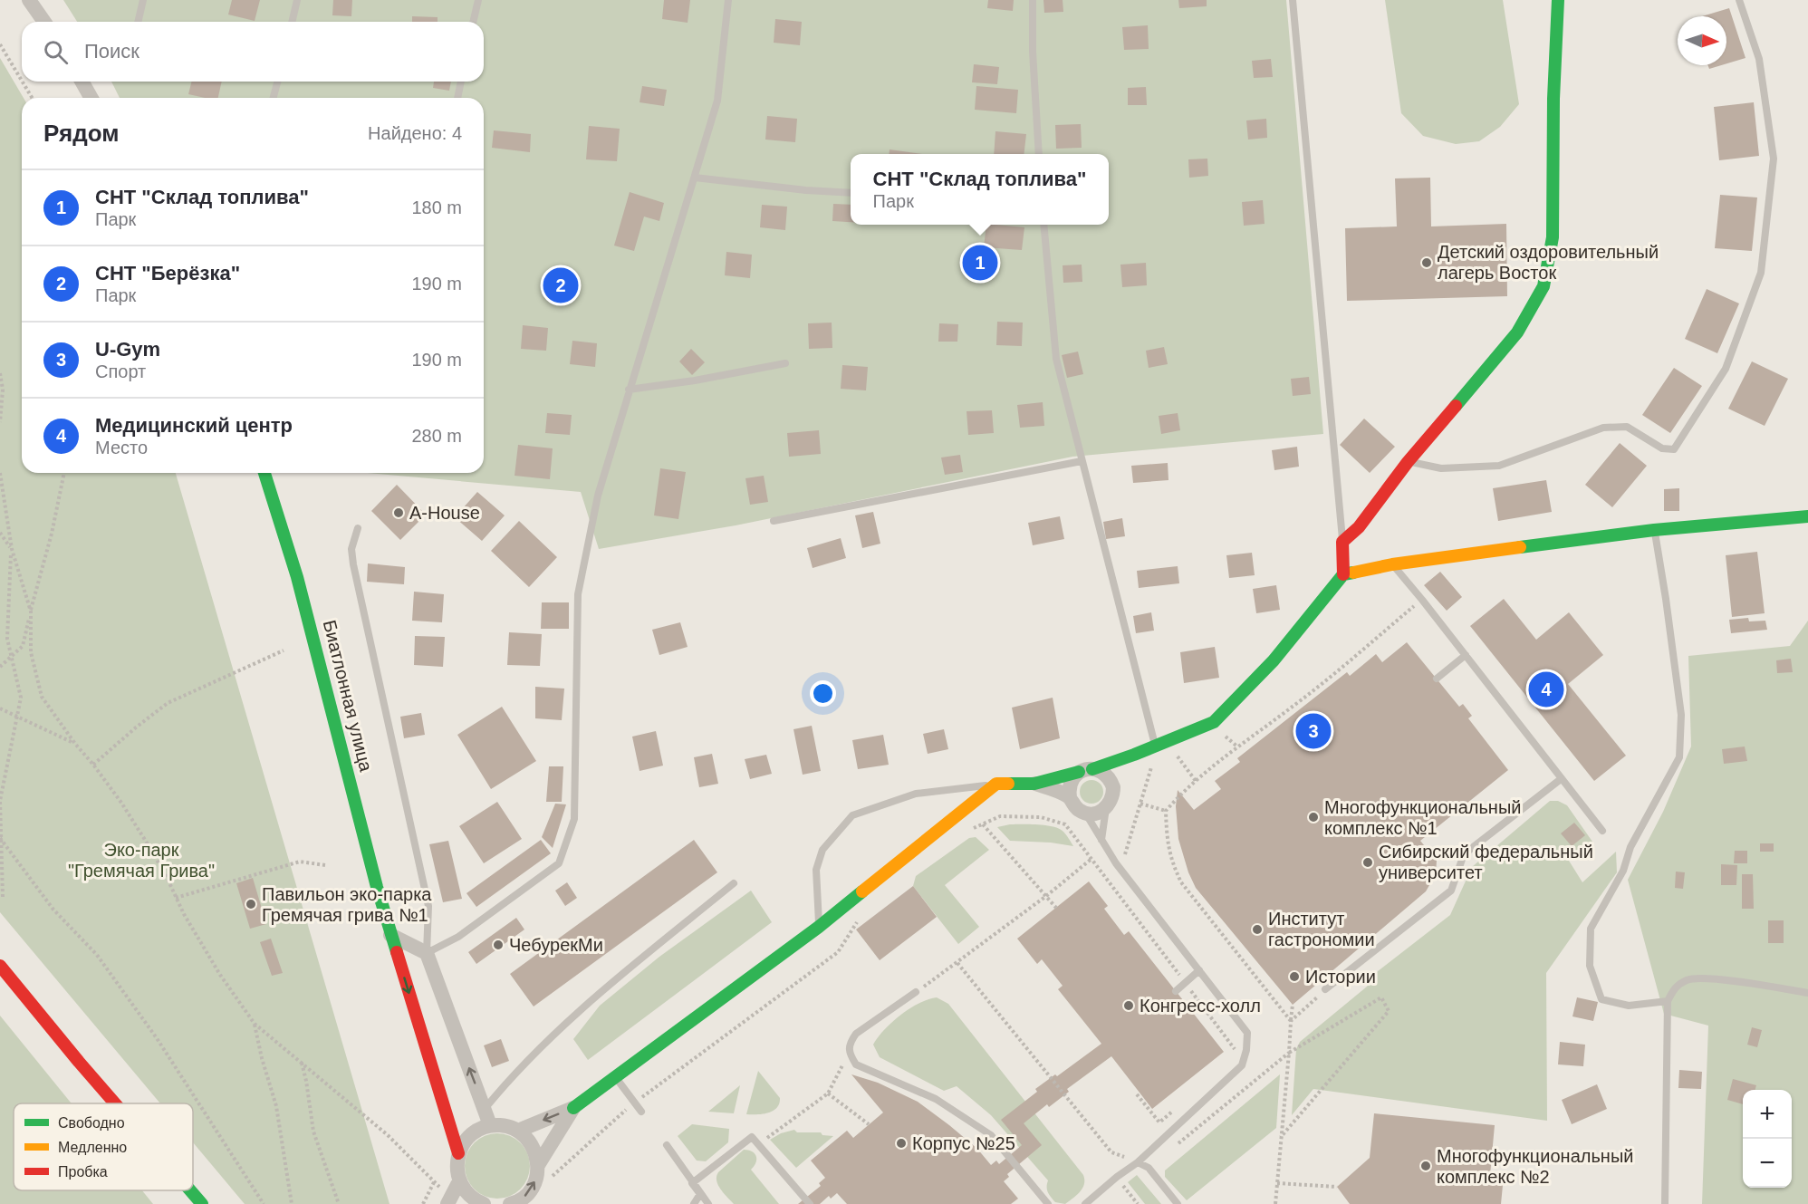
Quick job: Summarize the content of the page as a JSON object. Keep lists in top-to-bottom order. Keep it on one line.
{"streets":{"street":["Биатлонная улица"]},"parks":["Эко-парк \"Гремячая Грива\""],"places":["Детский оздоровительный лагерь Восток","A-House","Многофункциональный комплекс №1","Сибирский федеральный университет","Павильон эко-парка Гремячая грива №1","Институт гастрономии","ЧебурекМи","Истории","Конгресс-холл","Корпус №25","Многофункциональный комплекс №2"],"legend":["Свободно","Медленно","Пробка"],"north":"right","page":{"search":"Поиск","heading":["Рядом","Найдено: 4"],"popup":["СНТ \"Склад топлива\"","Парк"],"list":[{"mark":"1","name":"СНТ \"Склад топлива\"","note":"Парк","value":"180 m"},{"mark":"2","name":"СНТ \"Берёзка\"","note":"Парк","value":"190 m"},{"mark":"3","name":"U-Gym","note":"Спорт","value":"190 m"},{"mark":"4","name":"Медицинский центр","note":"Место","value":"280 m"}],"pins":["1","2","4","3"],"map_buttons":["+","−"]}}
